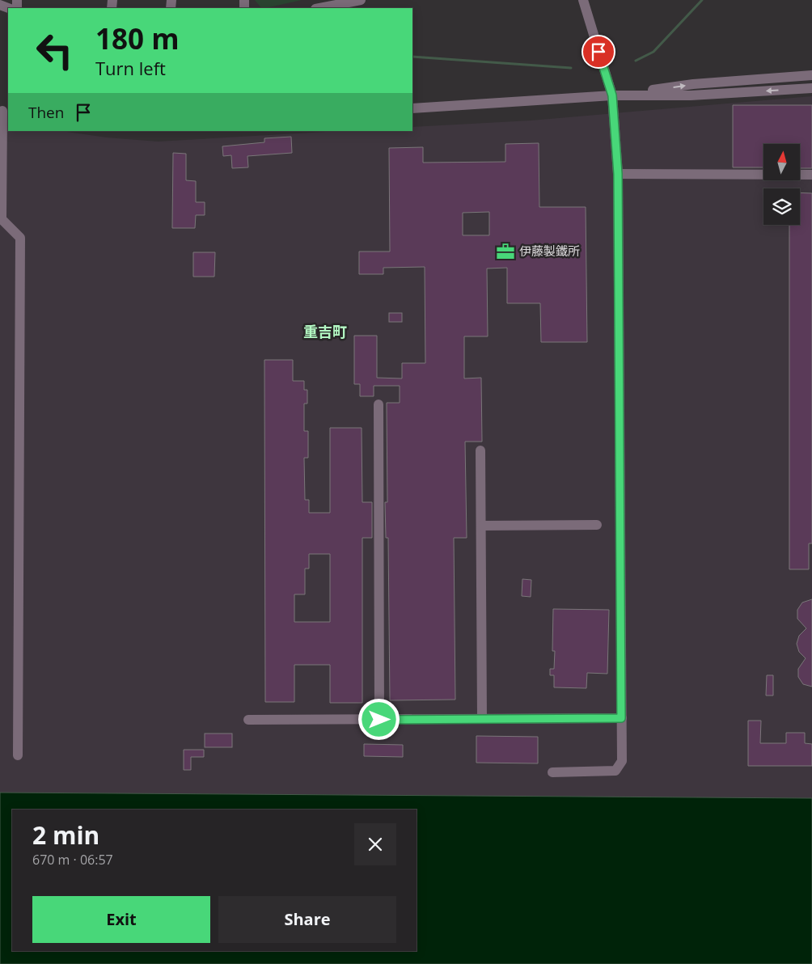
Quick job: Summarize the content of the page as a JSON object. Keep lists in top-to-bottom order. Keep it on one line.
{"districts":["重吉町"],"places":{"office":["伊藤製鐵所"]},"north":"top","page":{"turn":["180 m","Turn left"],"then":"Then","heading":["2 min","670 m · 06:57"],"buttons":["Exit","Share"]}}
